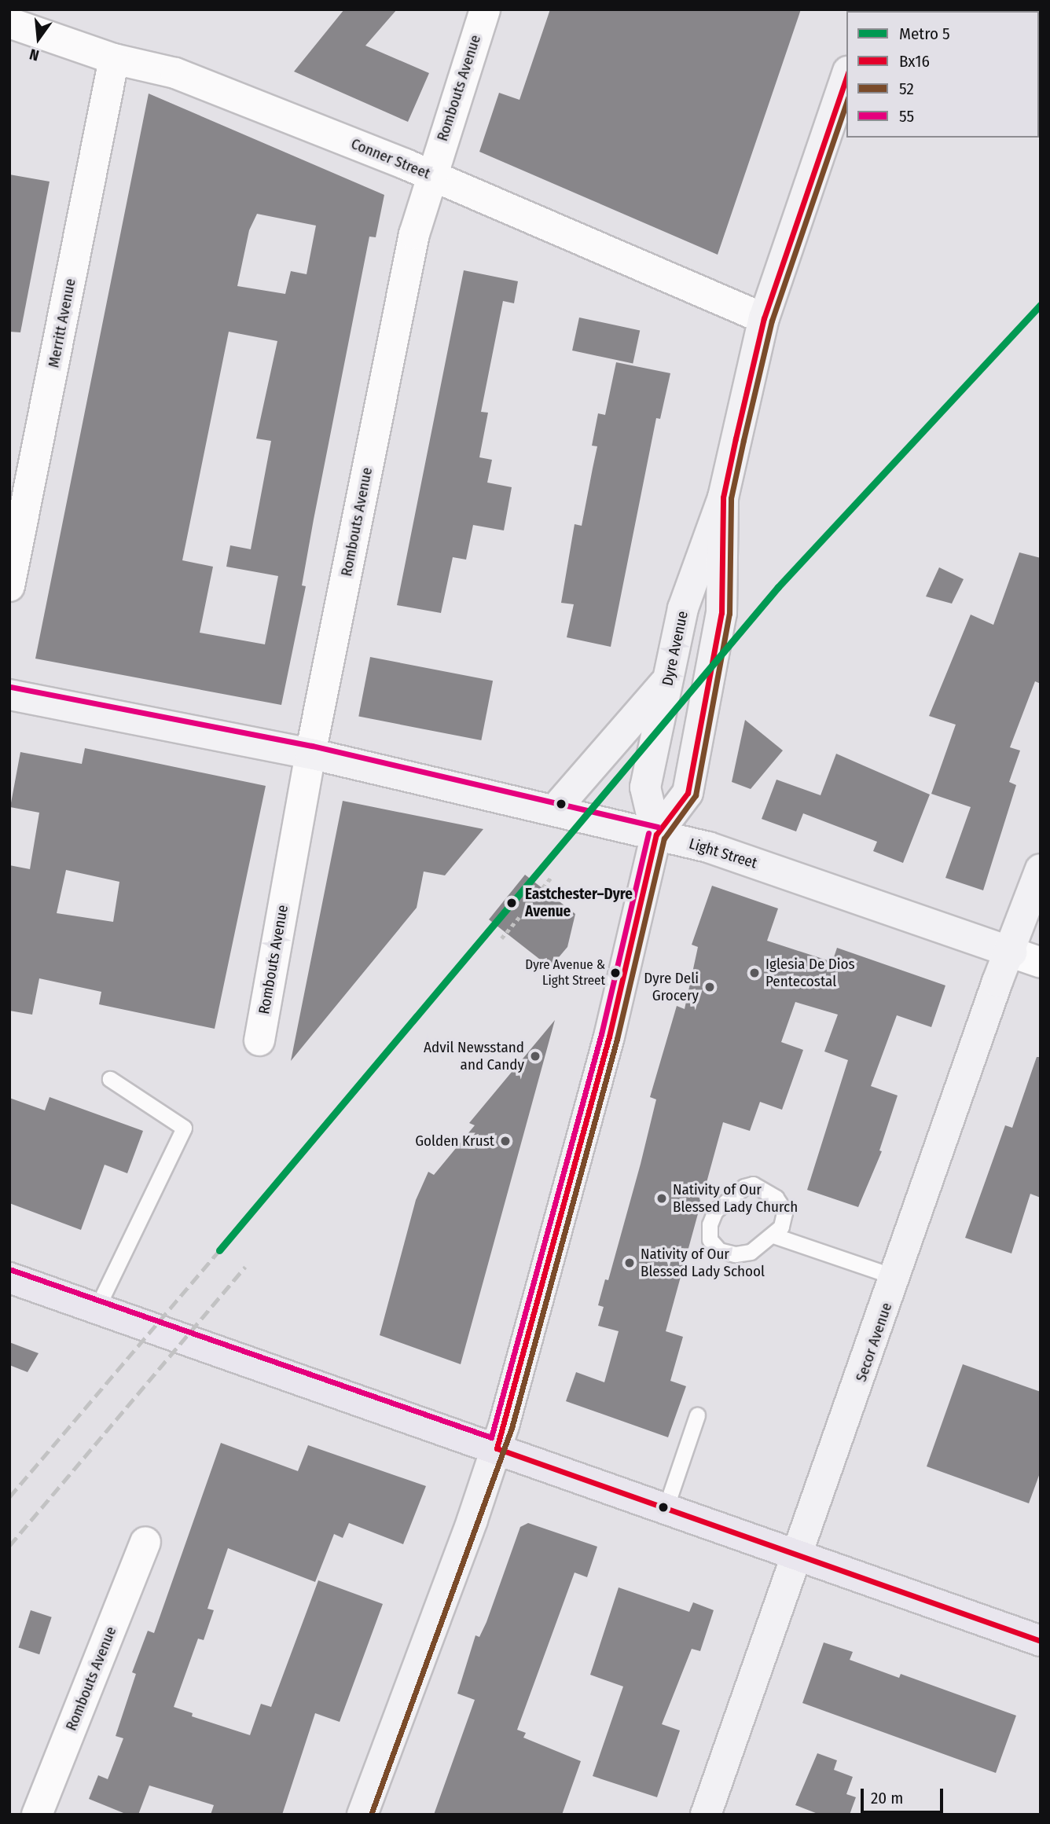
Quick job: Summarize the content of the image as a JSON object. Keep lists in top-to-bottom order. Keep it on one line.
{"streets":{"street":["Rombouts Avenue","Conner Street","Merritt Avenue","Dyre Avenue","Light Street","Secor Avenue"]},"crossings":[["Rombouts Avenue","Conner Street"],["Rombouts Avenue","Light Street"],["Conner Street","Merritt Avenue"],["Conner Street","Dyre Avenue"],["Dyre Avenue","Light Street"],["Light Street","Secor Avenue"]],"places":["Eastchester–Dyre Avenue","Dyre Avenue & Light Street","Iglesia De Dios Pentecostal","Dyre Deli Grocery","Advil Newsstand and Candy","Golden Krust","Nativity of Our Blessed Lady Church","Nativity of Our Blessed Lady School"],"lines":["transit line Bx16","transit line 52","metro line 5","transit line 55"],"legend":["Metro 5","Bx16","52","55"],"scale_bar":"20 m","north":"bottom"}
